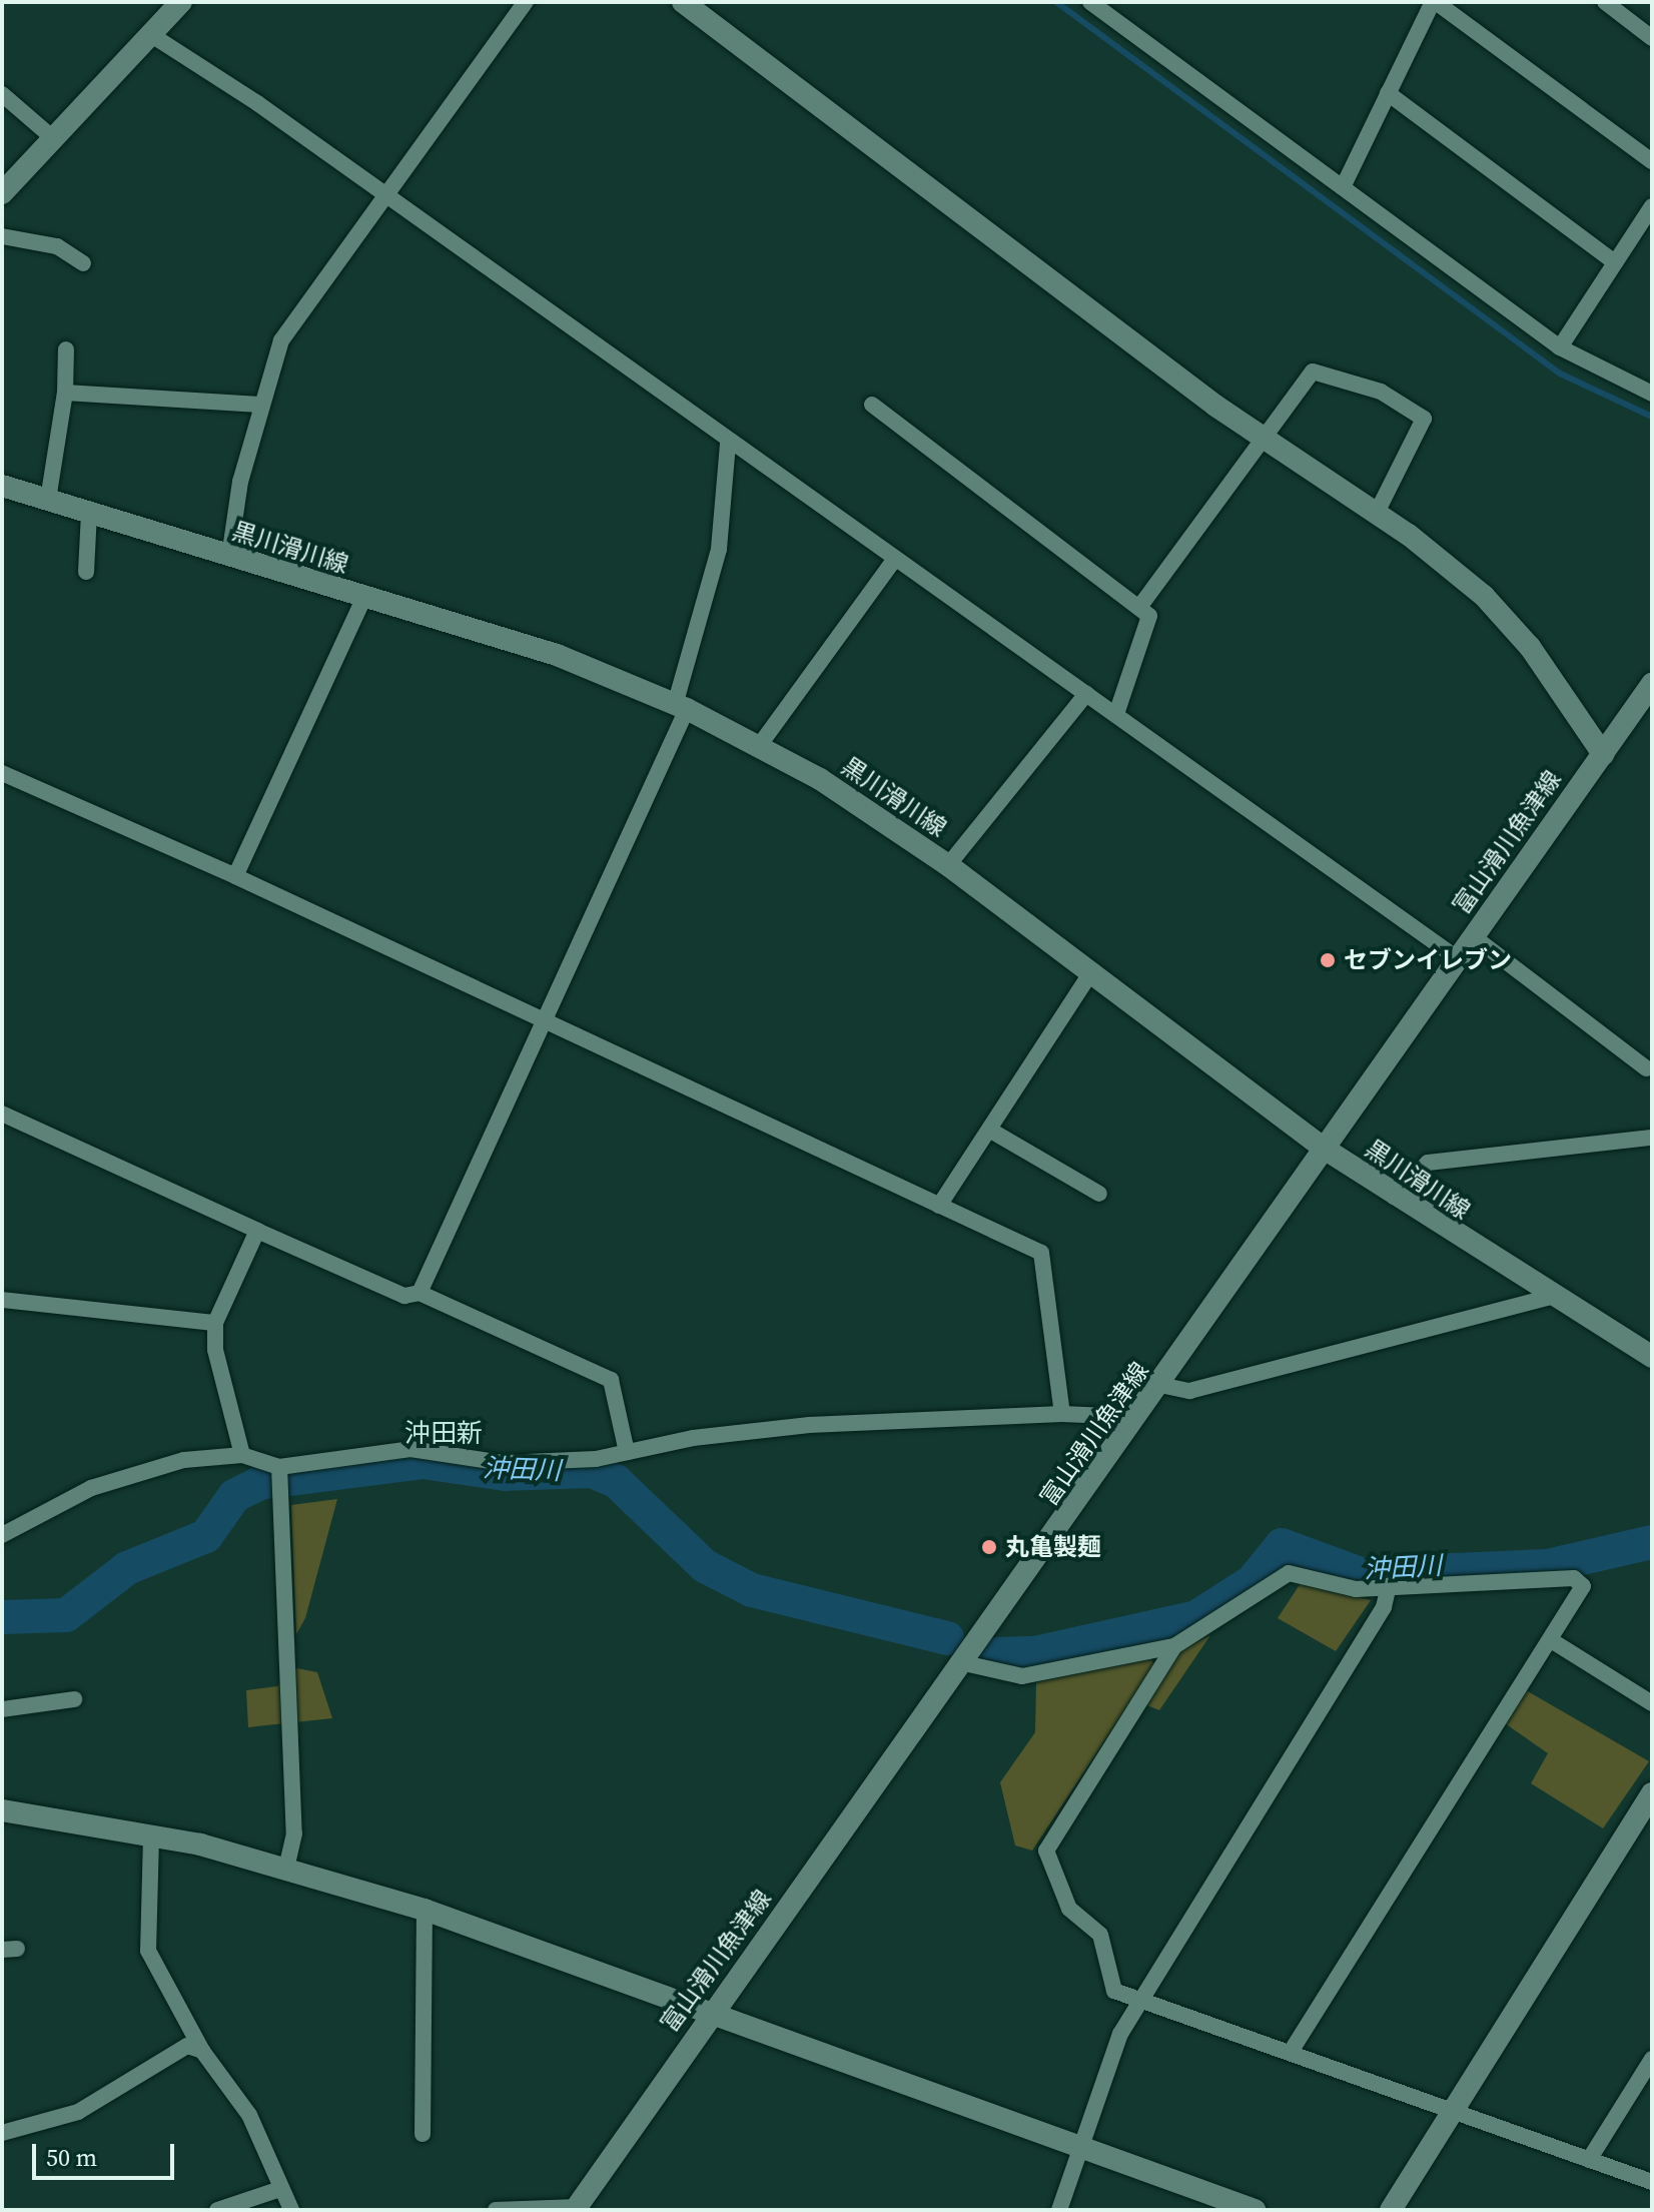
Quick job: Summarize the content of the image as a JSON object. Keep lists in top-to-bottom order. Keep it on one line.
{"streets":{"main road":["黒川滑川線","富山滑川魚津線"]},"crossings":[["黒川滑川線","富山滑川魚津線"]],"districts":["沖田新"],"water":["沖田川"],"places":["セブンイレブン","丸亀製麺"],"scale_bar":"50 m"}
